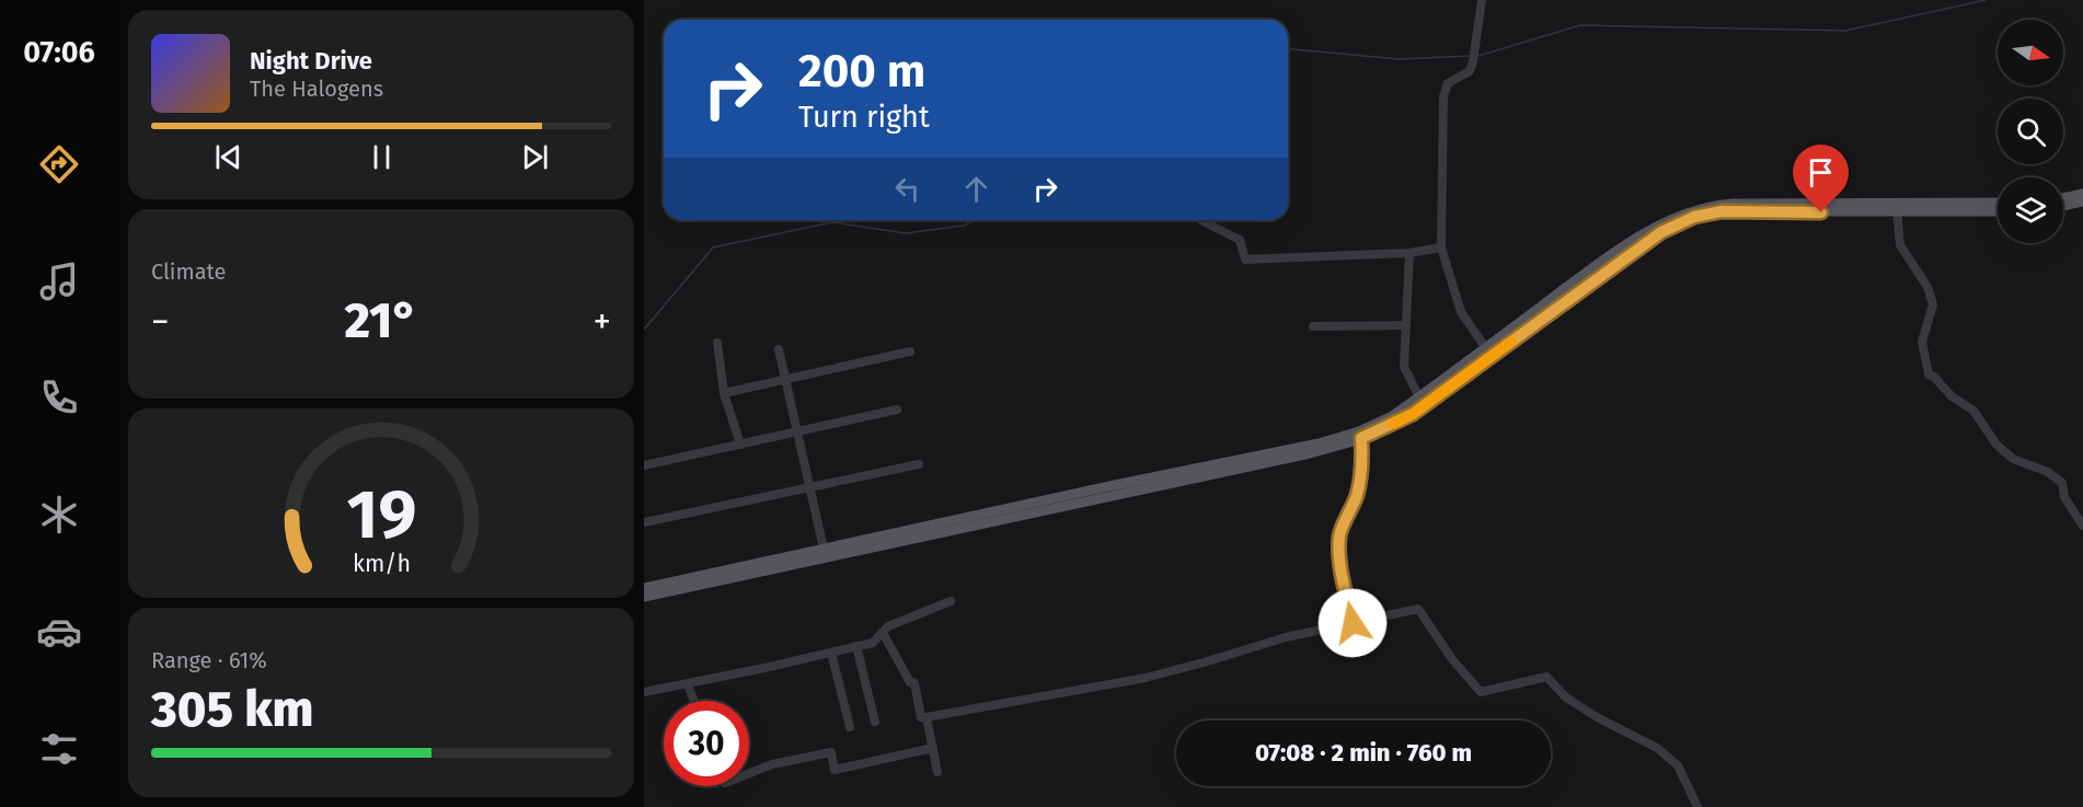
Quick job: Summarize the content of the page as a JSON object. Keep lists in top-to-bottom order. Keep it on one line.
{"north":"right","page":{"tabs":"07:06","turn":["200 m","Turn right"],"song":["Night Drive","The Halogens"],"tile":["Climate",["Range · 61%","305 km"]],"heat":["−","21°","+"],"limit":"30","trip":"07:08 · 2 min · 760 m","gauge":["19","km/h"]}}
